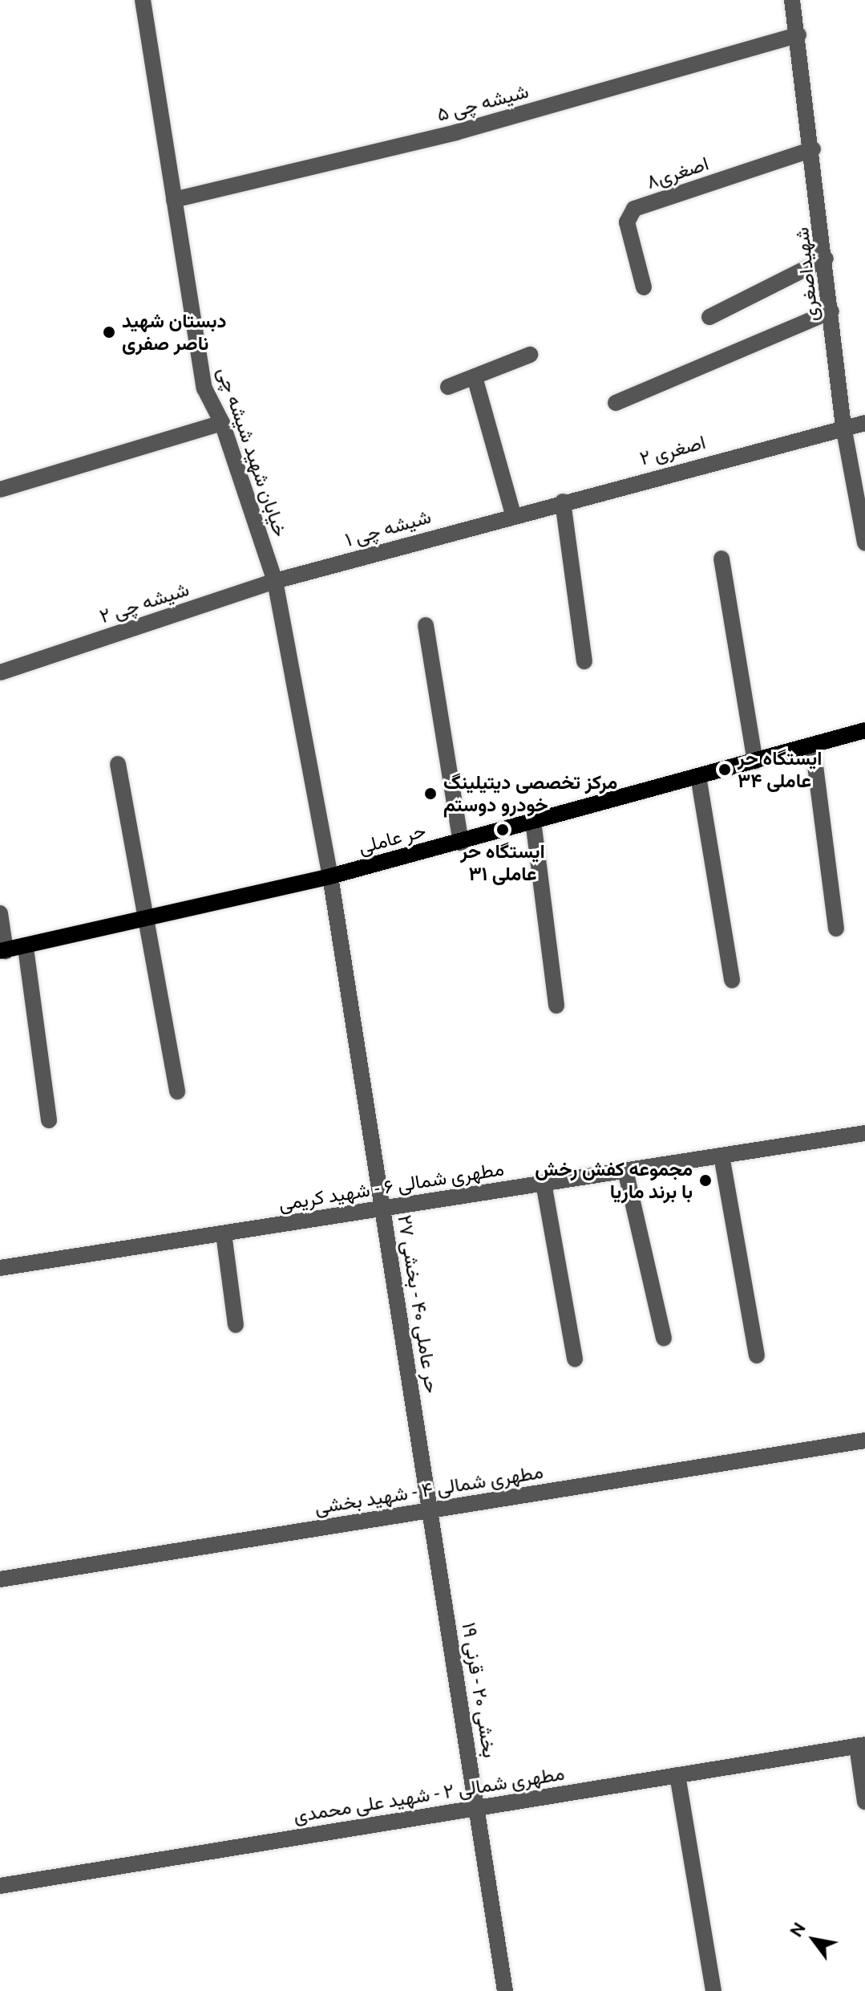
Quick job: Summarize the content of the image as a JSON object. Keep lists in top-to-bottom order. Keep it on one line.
{"streets":{"main road":["حر عاملی"],"street":["شیشه چی ۵","اصغری۸","شهیداصغری","اصغری ۲","خیابان شهید شیشه چی","شیشه چی ۱","شیشه چی ۲","مطهری شمالی ۶ - شهید کریمی","حر عاملی ۴۰ - بخشی ۲۷","مطهری شمالی ۴ - شهید بخشی","بخشی ۲۰ - قرنی ۱۹","مطهری شمالی ۲ - شهید علی محمدی"]},"crossings":[["شیشه چی ۵","شهیداصغری"],["شیشه چی ۵","خیابان شهید شیشه چی"],["اصغری۸","شهیداصغری"],["شهیداصغری","اصغری ۲"],["اصغری ۲","شیشه چی ۱"],["خیابان شهید شیشه چی","شیشه چی ۱"],["خیابان شهید شیشه چی","شیشه چی ۲"],["خیابان شهید شیشه چی","حر عاملی"],["خیابان شهید شیشه چی","حر عاملی ۴۰ - بخشی ۲۷"],["شیشه چی ۱","شیشه چی ۲"],["حر عاملی","حر عاملی ۴۰ - بخشی ۲۷"],["مطهری شمالی ۶ - شهید کریمی","حر عاملی ۴۰ - بخشی ۲۷"],["حر عاملی ۴۰ - بخشی ۲۷","مطهری شمالی ۴ - شهید بخشی"],["حر عاملی ۴۰ - بخشی ۲۷","بخشی ۲۰ - قرنی ۱۹"],["مطهری شمالی ۴ - شهید بخشی","بخشی ۲۰ - قرنی ۱۹"],["بخشی ۲۰ - قرنی ۱۹","مطهری شمالی ۲ - شهید علی محمدی"]],"places":["دبستان شهید ناصر صفری","ایستگاه حر عاملی ۳۴","مرکز تخصصی دیتیلینگ خودرو دوستم","ایستگاه حر عاملی ۳۱","مجموعه کفش رخش با برند ماریا"],"north":"top left"}
